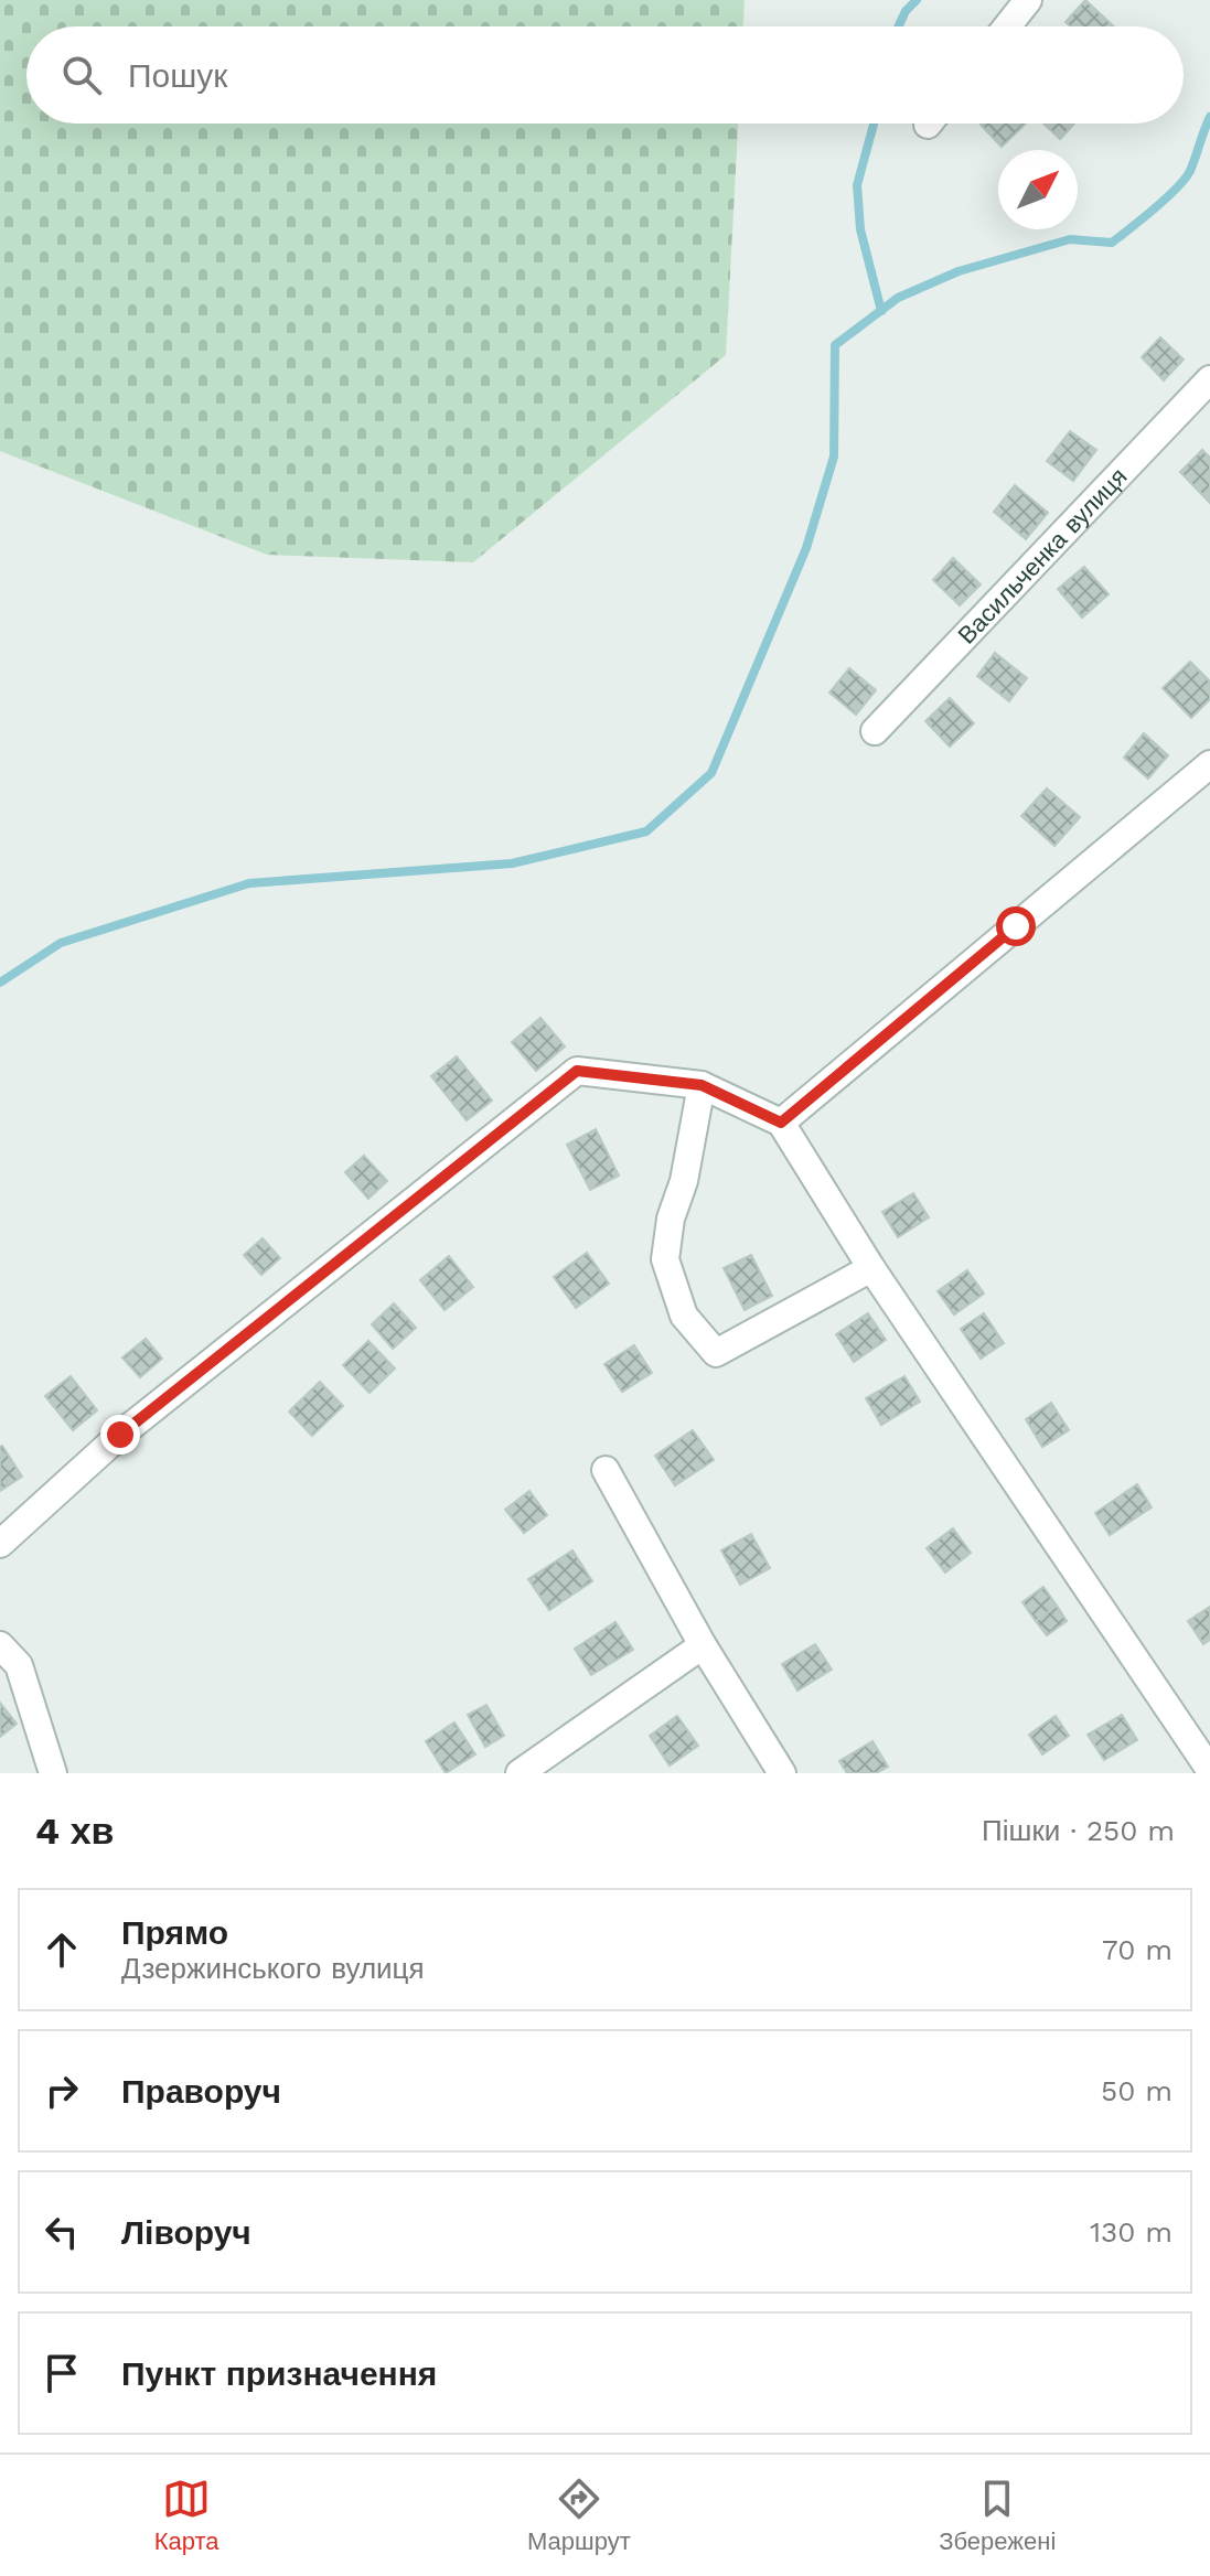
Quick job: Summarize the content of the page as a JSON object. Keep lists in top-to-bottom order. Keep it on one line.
{"streets":{"street":["Васильченка вулиця"]},"north":"top right","page":{"search":"Пошук","heading":["4 хв","Пішки · 250 m"],"list":[["Прямо","Дзержинського вулиця","70 m"],["Праворуч","50 m"],["Ліворуч","130 m"],"Пункт призначення"],"nav":["Карта","Маршрут","Збережені"]}}
